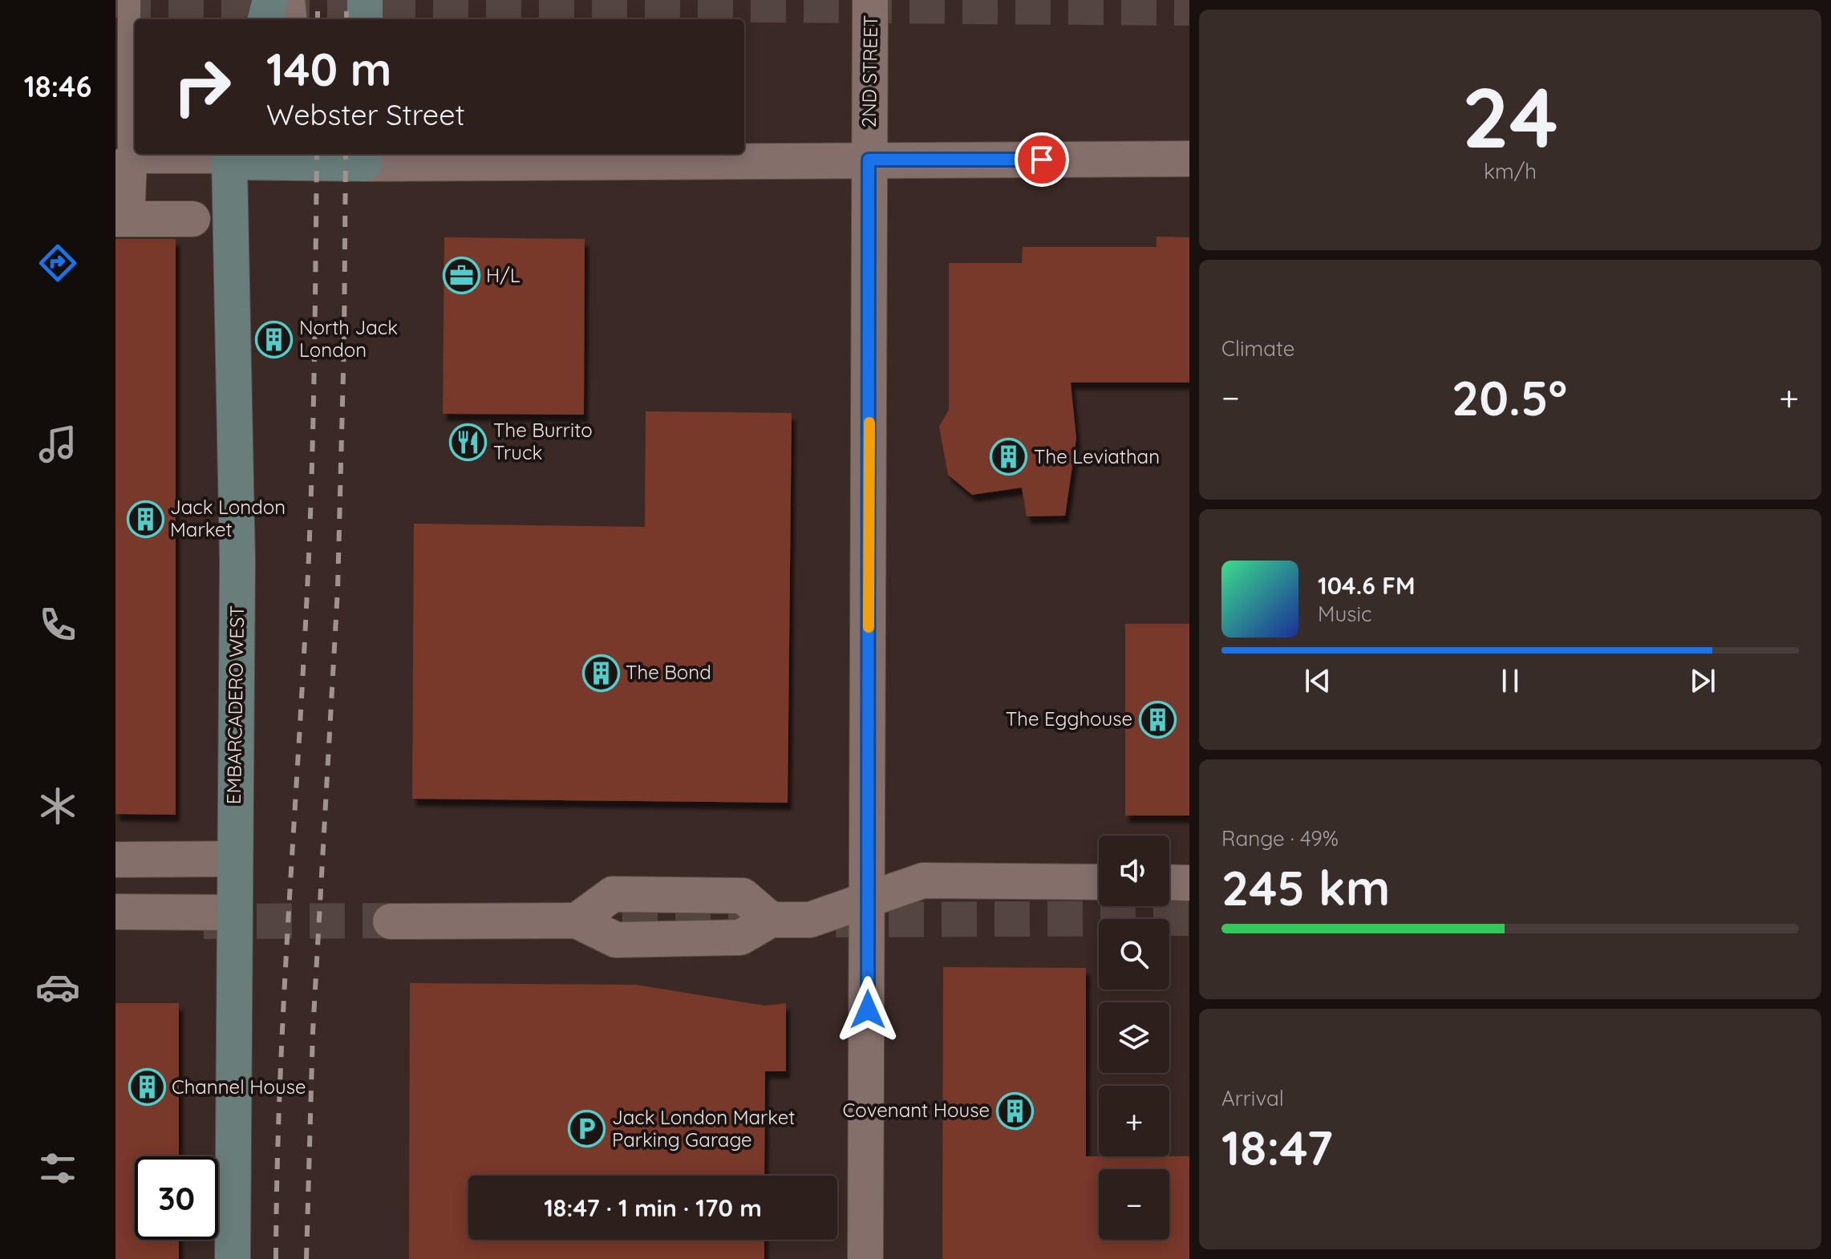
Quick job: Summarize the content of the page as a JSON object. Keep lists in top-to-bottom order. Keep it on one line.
{"streets":{"street":["2ND STREET","EMBARCADERO WEST"]},"places":{"office":["H/L"],"building":["North Jack London","The Leviathan","Jack London Market","The Bond","The Egghouse","Channel House","Covenant House"],"restaurant":["The Burrito Truck"],"parking":["Jack London Market Parking Garage"]},"page":{"tabs":"18:46","tile":[["24","km/h"],"Climate",["Range · 49%","245 km"],["Arrival","18:47"]],"turn":["140 m","Webster Street"],"heat":["−","20.5°","+"],"song":["104.6 FM","Music"],"map_buttons":["+","−"],"limit":"30","trip":"18:47 · 1 min · 170 m"}}
